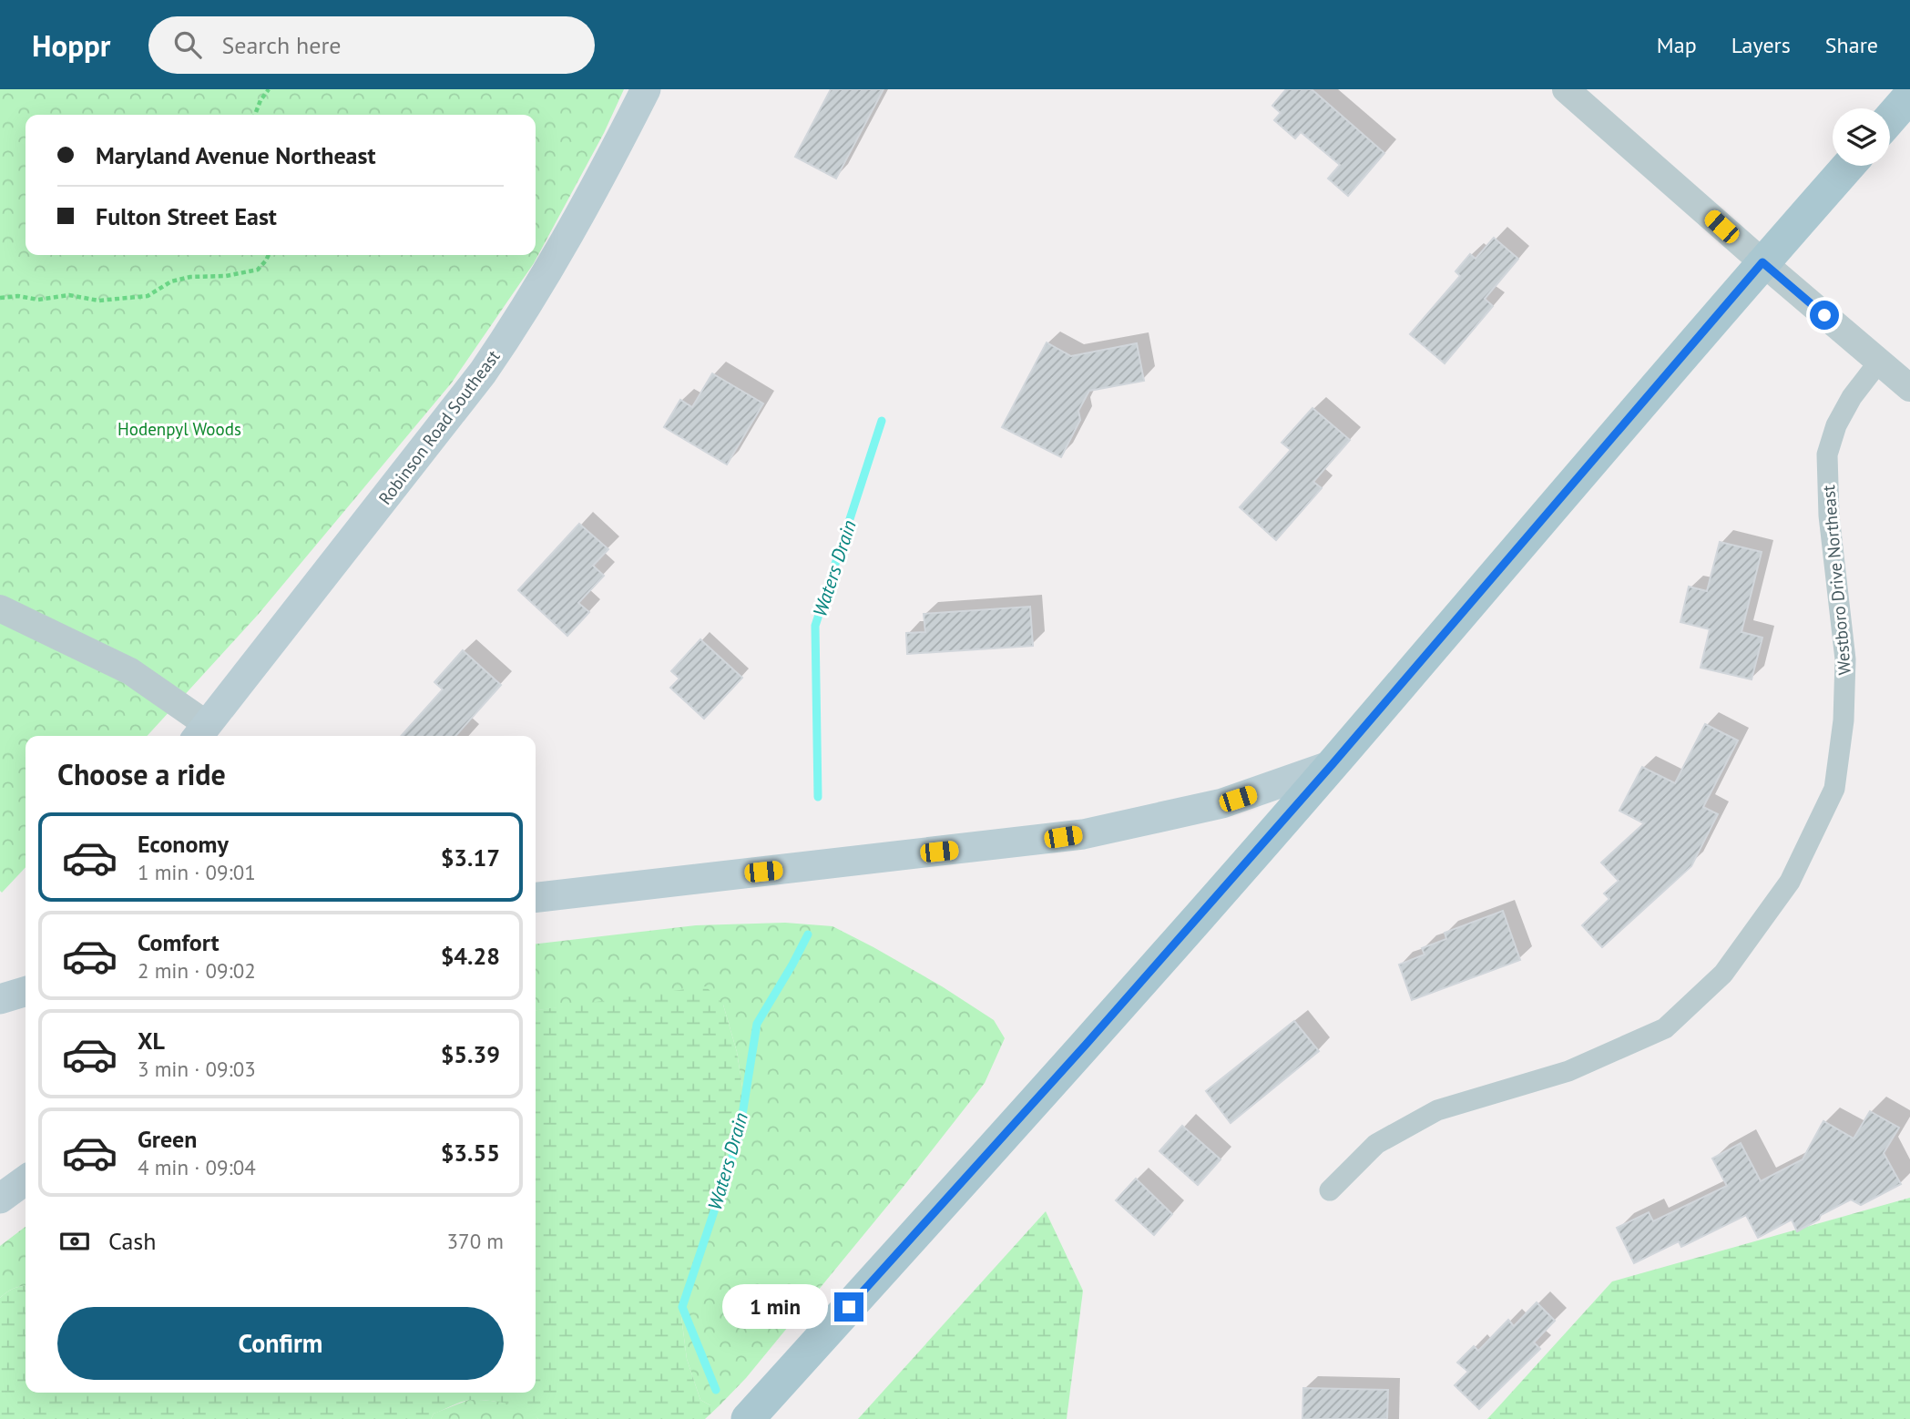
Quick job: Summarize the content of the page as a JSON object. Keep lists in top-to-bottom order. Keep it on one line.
{"streets":{"main road":["Robinson Road Southeast"],"street":["Westboro Drive Northeast"]},"water":["Waters Drain"],"parks":["Hodenpyl Woods"],"page":{"header":"Hoppr","search":"Search here","nav":["Map","Layers","Share"],"banner":["Maryland Avenue Northeast","Fulton Street East"],"heading":"Choose a ride","list":[{"name":"Economy","note":"1 min · 09:01","value":"$3.17"},{"name":"Comfort","note":"2 min · 09:02","value":"$4.28"},{"name":"XL","note":"3 min · 09:03","value":"$5.39"},{"name":"Green","note":"4 min · 09:04","value":"$3.55"}],"pay":["Cash","370 m"],"bubble":"1 min","buttons":"Confirm"}}
